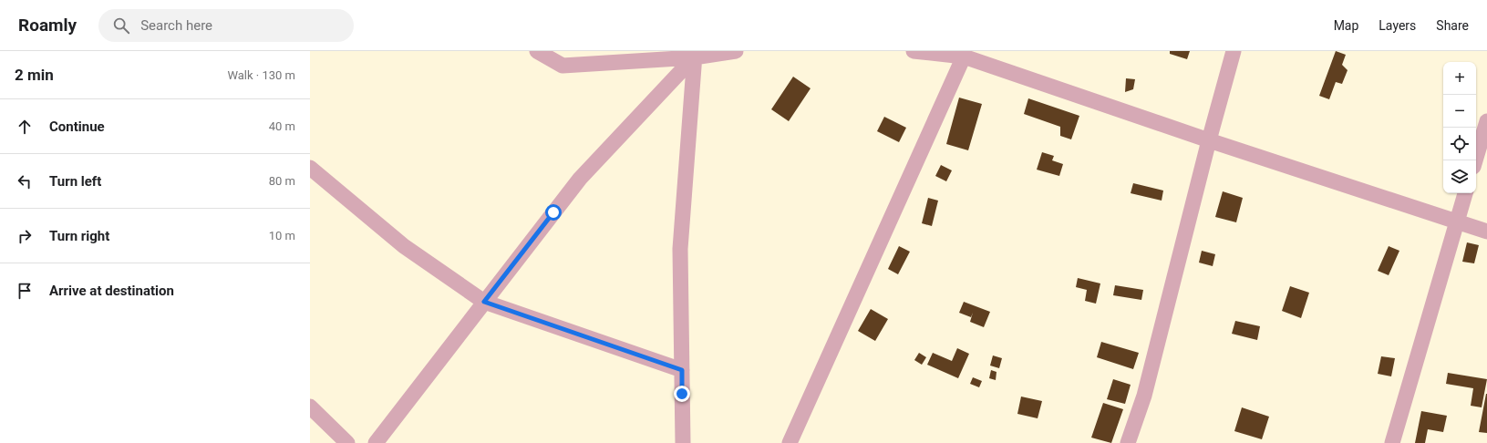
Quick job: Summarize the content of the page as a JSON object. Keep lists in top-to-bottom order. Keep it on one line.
{"page":{"header":"Roamly","search":"Search here","nav":["Map","Layers","Share"],"heading":["2 min","Walk · 130 m"],"map_buttons":["+","−"],"list":[["Continue","40 m"],["Turn left","80 m"],["Turn right","10 m"],"Arrive at destination"]}}
